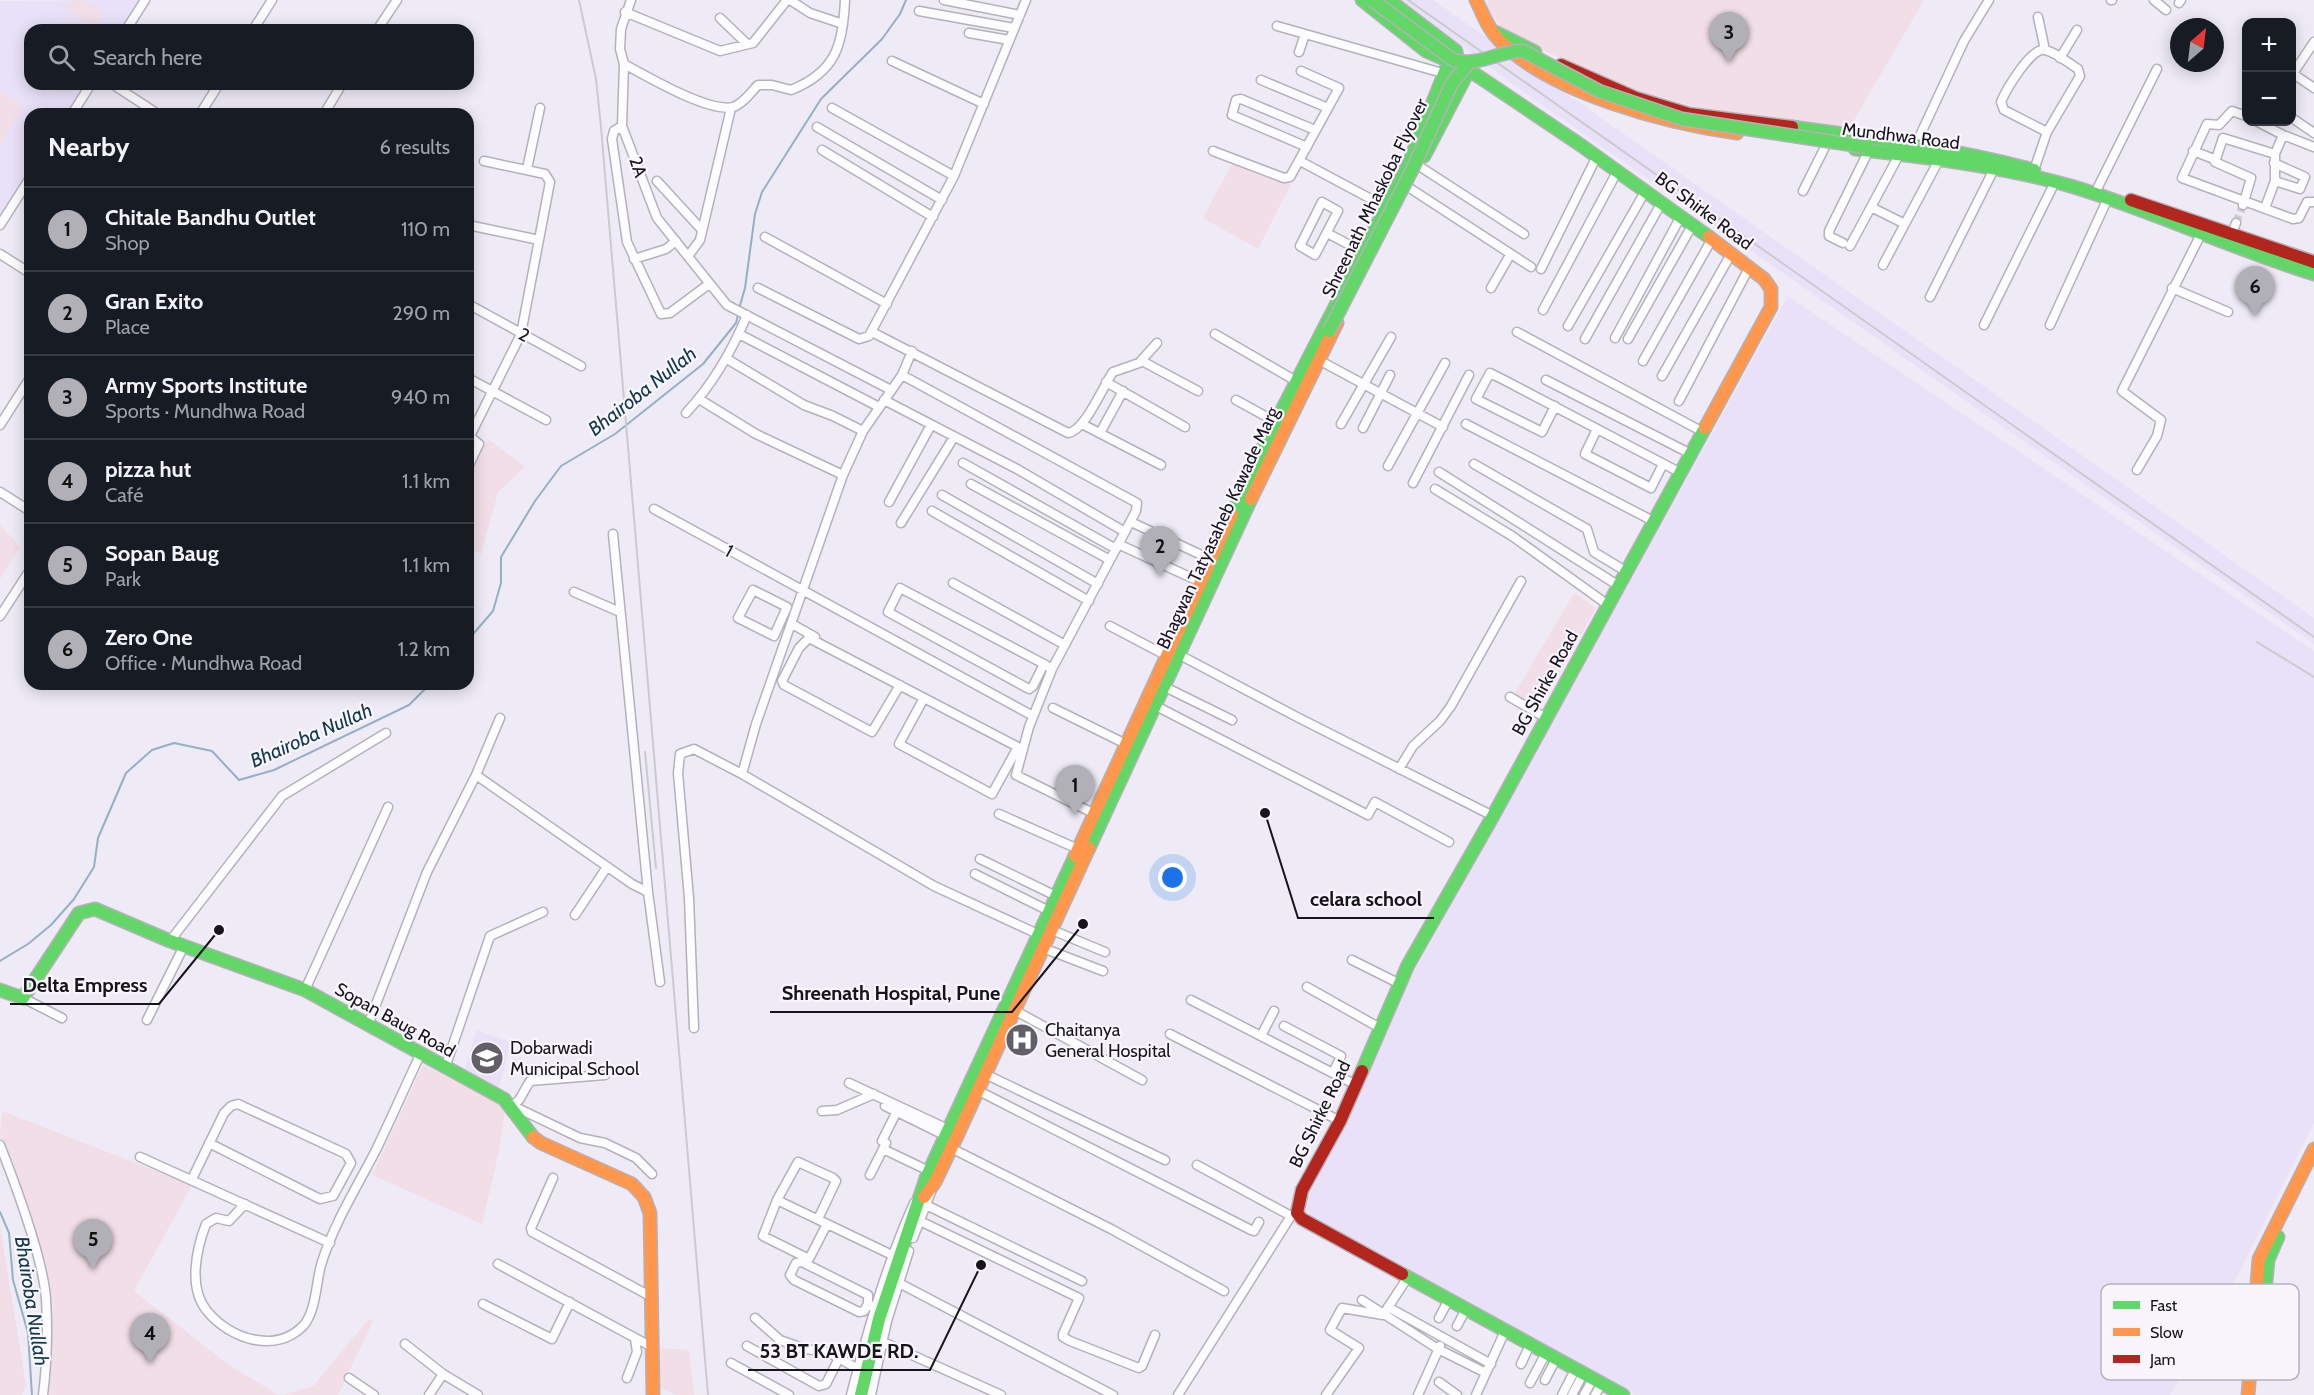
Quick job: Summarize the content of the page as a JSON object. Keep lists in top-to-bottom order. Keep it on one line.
{"streets":{"street":["Mundhwa Road","2A","Shreenath Mhaskoba Flyover","BG Shirke Road","2","Bhagwan Tatyasaheb Kawade Marg","1","Sopan Baug Road"]},"crossings":[["Shreenath Mhaskoba Flyover","BG Shirke Road"],["Shreenath Mhaskoba Flyover","Bhagwan Tatyasaheb Kawade Marg"],["BG Shirke Road","Bhagwan Tatyasaheb Kawade Marg"]],"water":["Bhairoba Nullah"],"places":{"other":["celara school","Shreenath Hospital, Pune","Delta Empress","53 BT KAWDE RD."],"hospital":["Chaitanya General Hospital"],"school or university":["Dobarwadi Municipal School"]},"legend":["Fast","Slow","Jam"],"north":"top right","page":{"pins":["3","6","2","1","5","4"],"map_buttons":["+","−"],"search":"Search here","heading":["Nearby","6 results"],"list":[{"mark":"1","name":"Chitale Bandhu Outlet","note":"Shop","value":"110 m"},{"mark":"2","name":"Gran Exito","note":"Place","value":"290 m"},{"mark":"3","name":"Army Sports Institute","note":"Sports · Mundhwa Road","value":"940 m"},{"mark":"4","name":"pizza hut","note":"Café","value":"1.1 km"},{"mark":"5","name":"Sopan Baug","note":"Park","value":"1.1 km"},{"mark":"6","name":"Zero One","note":"Office · Mundhwa Road","value":"1.2 km"}]}}
